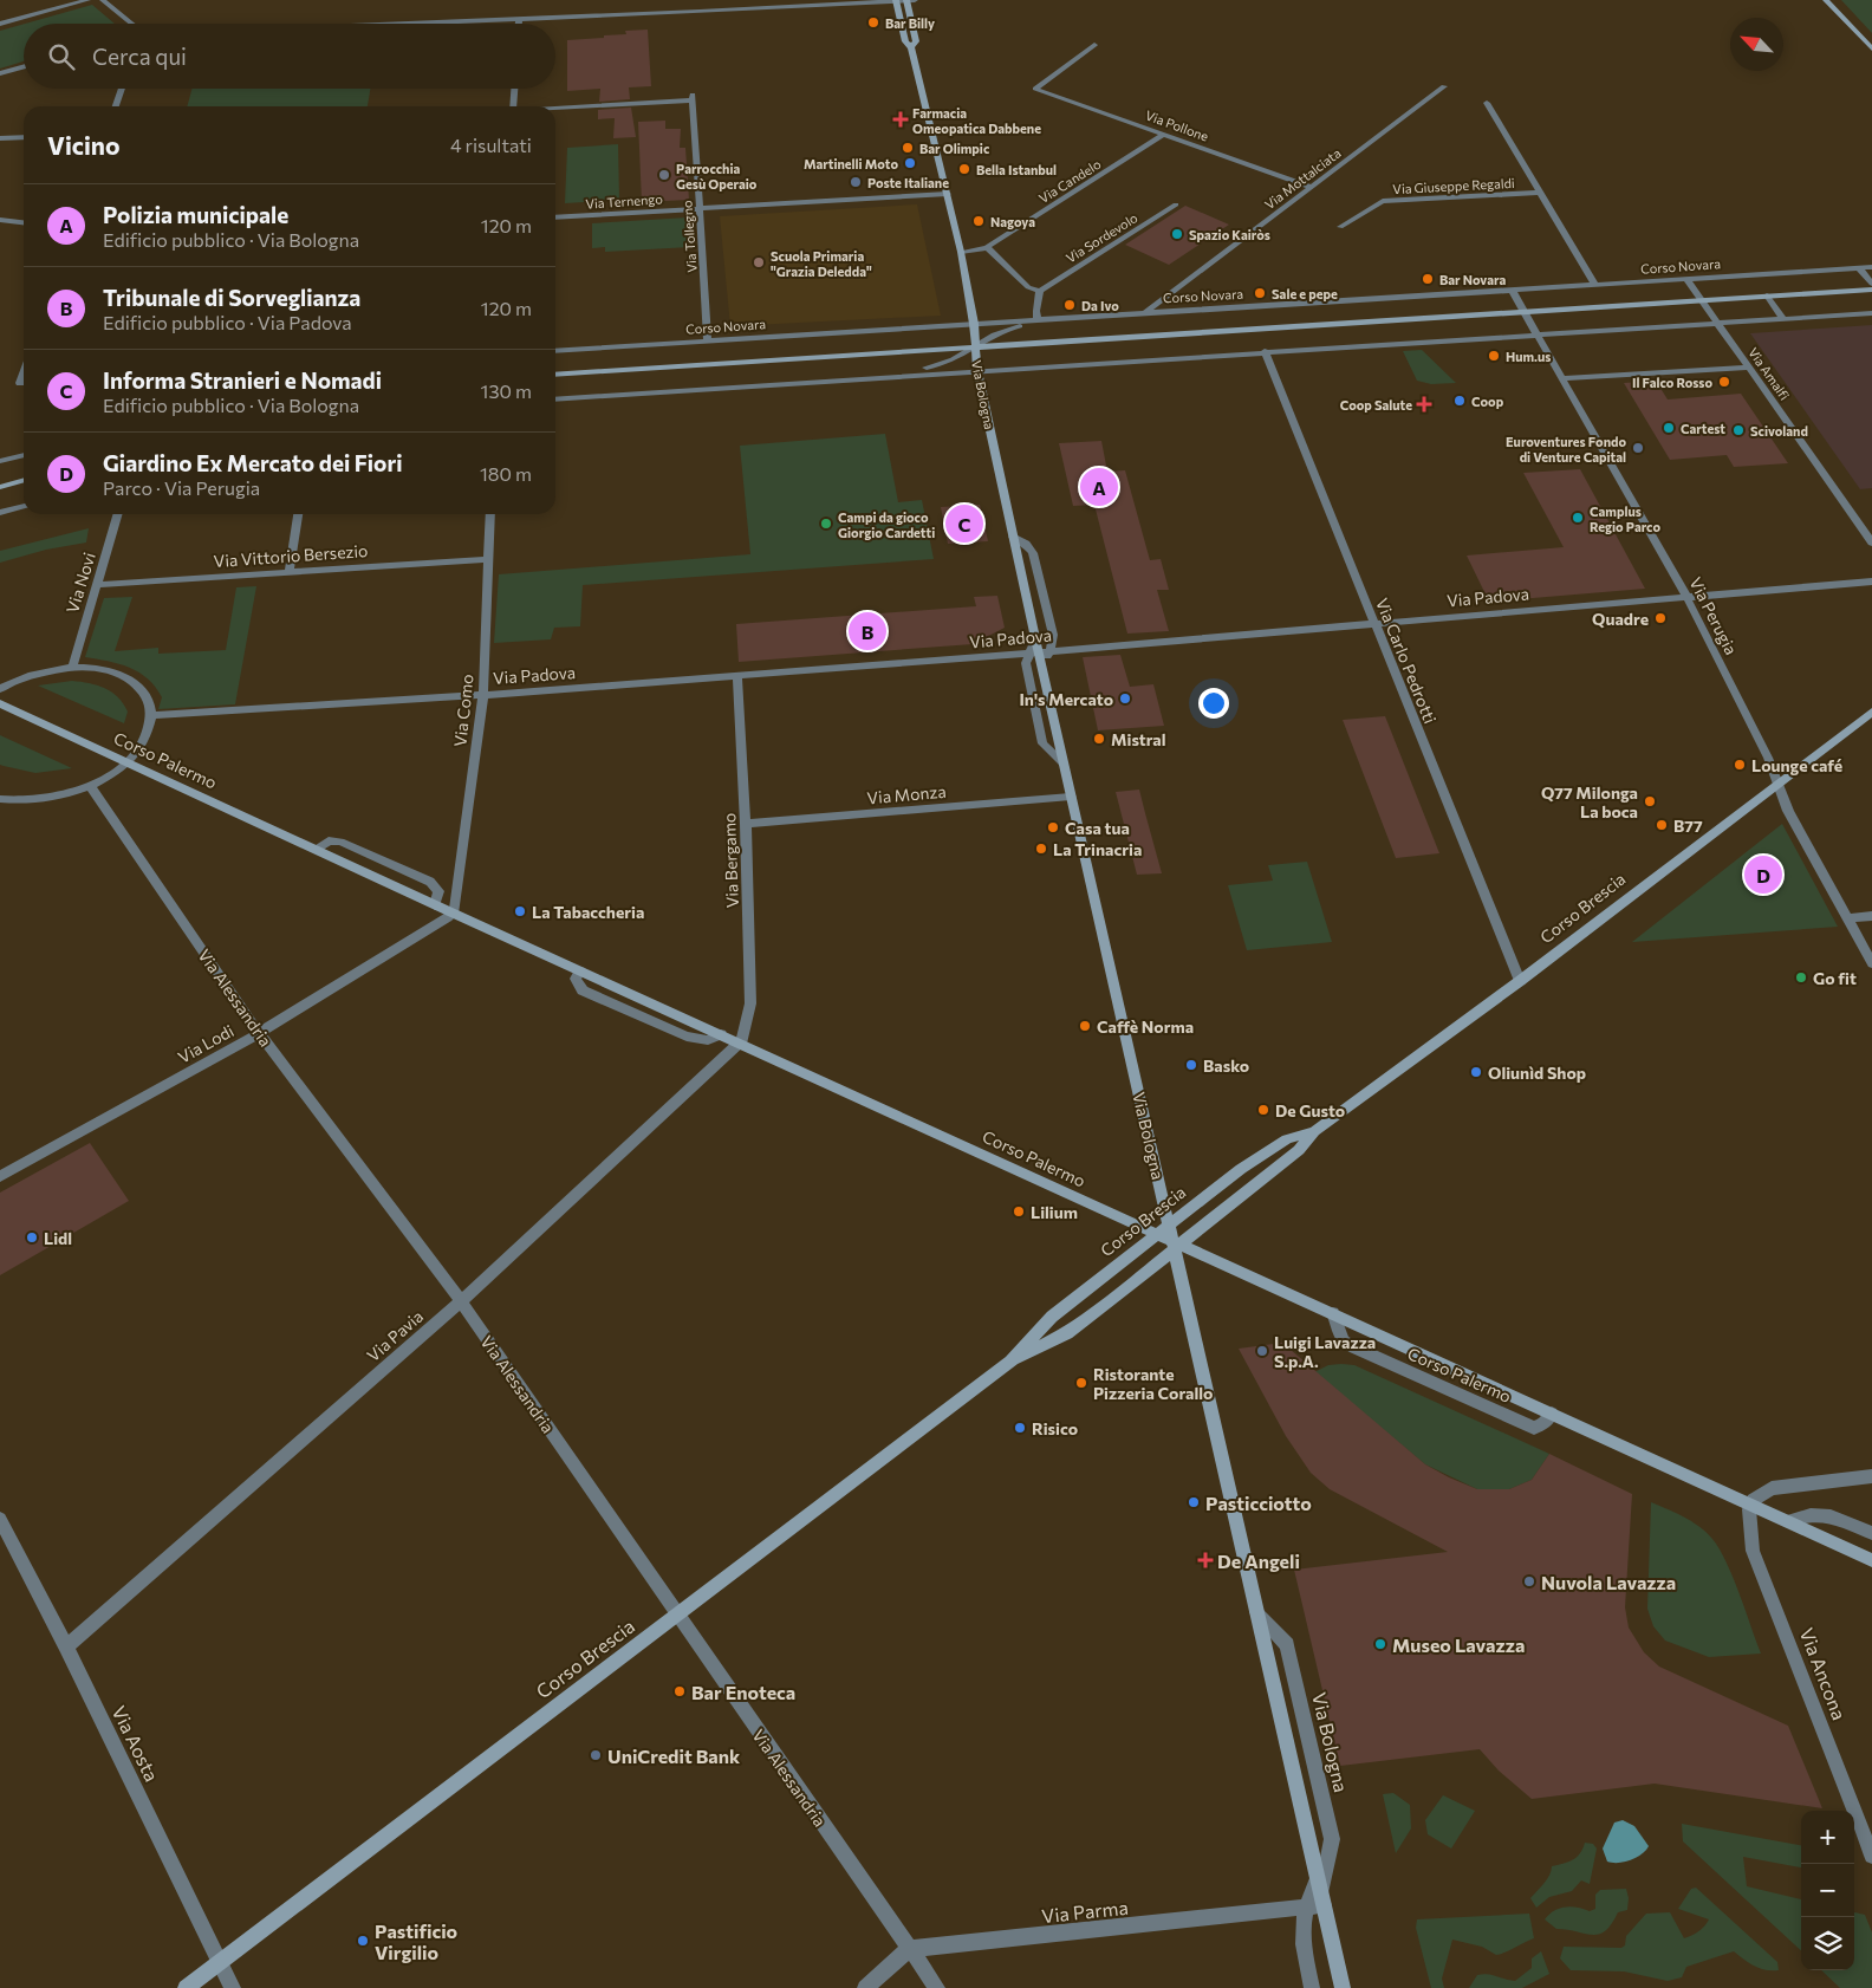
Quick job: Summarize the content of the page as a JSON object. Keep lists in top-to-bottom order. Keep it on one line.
{"streets":{"main road":["Via Bologna","Corso Palermo","Corso Brescia"],"street":["Via Pollone","Via Mottalciata","Via Candelo","Via Giuseppe Regaldi","Via Ternengo","Via Tollegno","Via Sordevolo","Corso Novara","Via Amalfi","Via Vittorio Bersezio","Via Novi","Via Padova","Via Perugia","Via Carlo Pedrotti","Via Como","Via Monza","Via Bergamo","Via Alessandria","Via Lodi","Via Pavia","Via Ancona","Via Aosta","Via Parma"]},"crossings":[["Via Pollone","Via Mottalciata"],["Via Pollone","Via Candelo"],["Via Mottalciata","Corso Novara"],["Via Giuseppe Regaldi","Corso Novara"],["Via Ternengo","Via Tollegno"],["Via Ternengo","Via Bologna"],["Via Tollegno","Corso Novara"],["Corso Novara","Via Amalfi"],["Corso Novara","Via Bologna"],["Corso Novara","Via Perugia"],["Via Bologna","Via Padova"],["Via Bologna","Corso Palermo"],["Via Bologna","Via Monza"],["Via Bologna","Corso Brescia"],["Via Bologna","Via Parma"],["Via Vittorio Bersezio","Via Novi"],["Via Vittorio Bersezio","Via Como"],["Via Padova","Via Perugia"],["Via Padova","Via Carlo Pedrotti"],["Via Padova","Via Como"],["Via Padova","Via Bergamo"],["Via Perugia","Corso Brescia"],["Via Carlo Pedrotti","Corso Brescia"],["Via Como","Corso Palermo"],["Via Como","Via Lodi"],["Corso Palermo","Via Bergamo"],["Corso Palermo","Corso Brescia"],["Corso Palermo","Via Lodi"],["Corso Palermo","Via Pavia"],["Corso Palermo","Via Ancona"],["Via Monza","Via Bergamo"],["Via Bergamo","Via Pavia"],["Corso Brescia","Via Alessandria"],["Corso Brescia","Via Aosta"],["Via Alessandria","Via Lodi"],["Via Alessandria","Via Pavia"],["Via Alessandria","Via Parma"],["Via Pavia","Via Aosta"]],"places":{"other":["Bar Billy","Bar Olimpic","Martinelli Moto","Bella Istanbul","Parrocchia Gesù Operaio","Poste Italiane","Nagoya","Spazio Kairòs","Scuola Primaria \"Grazia Deledda\"","Bar Novara","Sale e pepe","Da Ivo","Hum.us","Il Falco Rosso","Coop","Cartest","Scivoland","Euroventures Fondo di Venture Capital","Camplus Regio Parco","Campi da gioco Giorgio Cardetti","Quadre","In's Mercato","Mistral","Lounge café","Q77 Milonga La boca","B77","Casa tua","La Trinacria","La Tabaccheria","Go fit","Caffè Norma","Basko","Oliunìd Shop","De Gusto","Lilium","Lidl","Luigi Lavazza S.p.A.","Ristorante Pizzeria Corallo","Risico","Pasticciotto","Nuvola Lavazza","Museo Lavazza","Bar Enoteca","UniCredit Bank","Pastificio Virgilio"],"health":["Farmacia Omeopatica Dabbene","Coop Salute","De Angeli"]},"north":"top left","page":{"search":"Cerca qui","heading":["Vicino","4 risultati"],"list":[{"mark":"A","name":"Polizia municipale","note":"Edificio pubblico · Via Bologna","value":"120 m"},{"mark":"B","name":"Tribunale di Sorveglianza","note":"Edificio pubblico · Via Padova","value":"120 m"},{"mark":"C","name":"Informa Stranieri e Nomadi","note":"Edificio pubblico · Via Bologna","value":"130 m"},{"mark":"D","name":"Giardino Ex Mercato dei Fiori","note":"Parco · Via Perugia","value":"180 m"}],"pins":["A","C","B","D"],"map_buttons":["+","−"]}}
